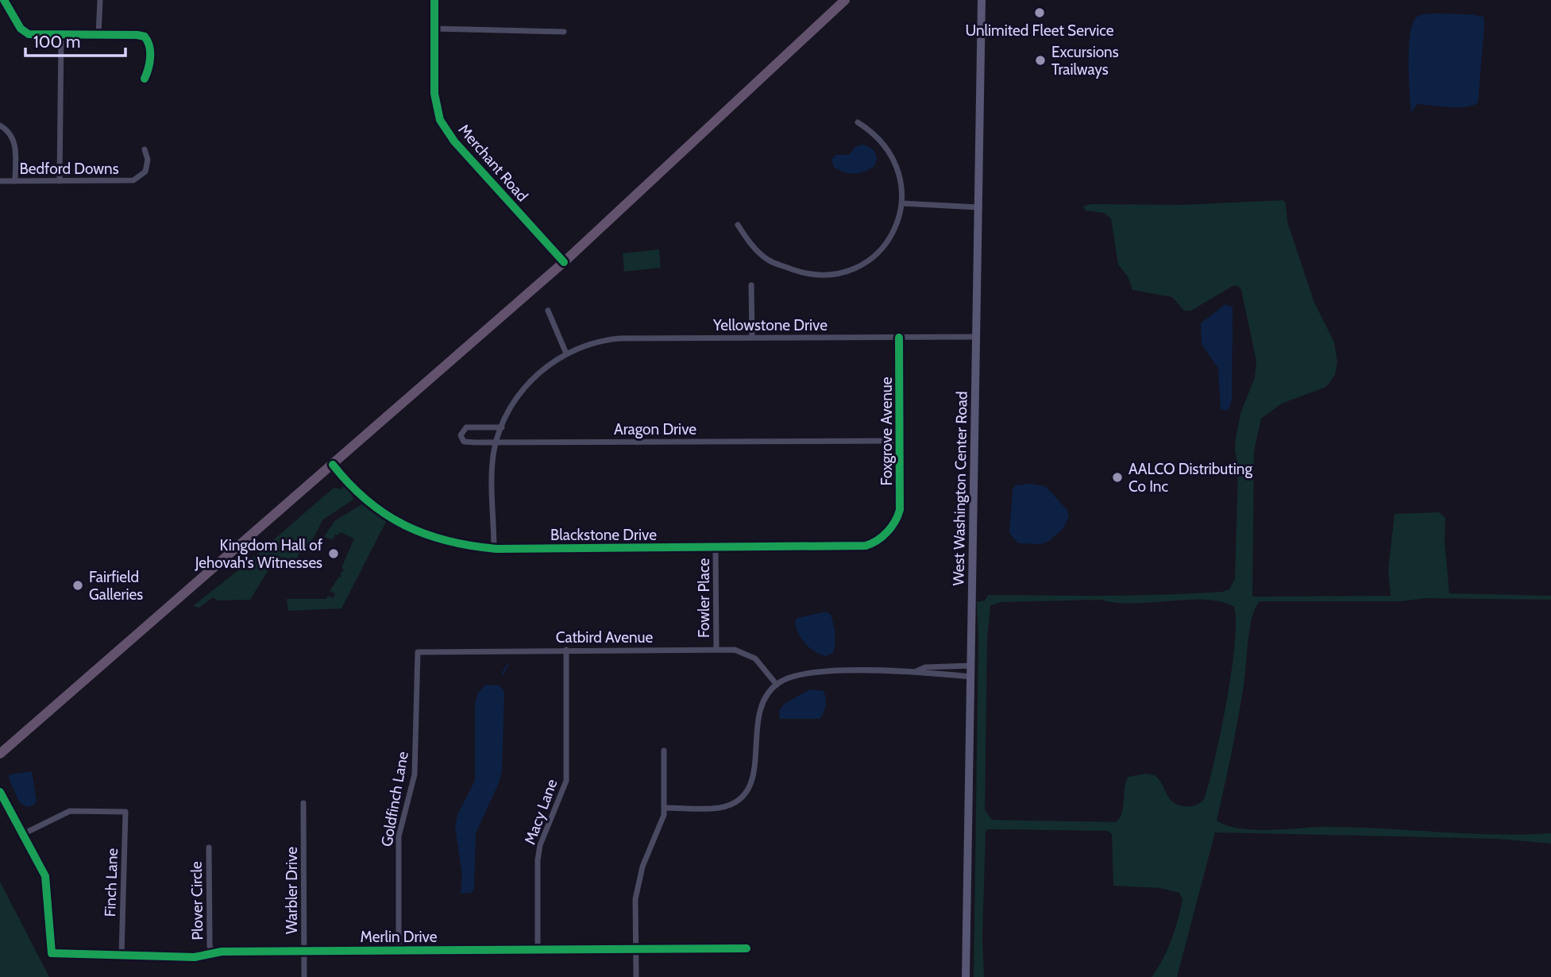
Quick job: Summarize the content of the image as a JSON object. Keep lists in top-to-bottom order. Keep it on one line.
{"streets":{"main road":["West Washington Center Road"],"street":["Merchant Road","Bedford Downs","Yellowstone Drive","Aragon Drive","Foxgrove Avenue","Blackstone Drive","Fowler Place","Catbird Avenue","Goldfinch Lane","Macy Lane","Finch Lane","Warbler Drive","Plover Circle","Merlin Drive"]},"crossings":[["Yellowstone Drive","Aragon Drive"],["Yellowstone Drive","Foxgrove Avenue"],["Yellowstone Drive","West Washington Center Road"],["Yellowstone Drive","Blackstone Drive"],["Aragon Drive","Foxgrove Avenue"],["Foxgrove Avenue","Blackstone Drive"],["Blackstone Drive","Fowler Place"],["Fowler Place","Catbird Avenue"],["Catbird Avenue","Goldfinch Lane"],["Catbird Avenue","Macy Lane"],["Goldfinch Lane","Merlin Drive"],["Macy Lane","Merlin Drive"],["Finch Lane","Merlin Drive"],["Warbler Drive","Merlin Drive"],["Plover Circle","Merlin Drive"]],"places":["Unlimited Fleet Service","Excursions Trailways","AALCO Distributing Co Inc","Kingdom Hall of Jehovah's Witnesses","Fairfield Galleries"],"scale_bar":"100 m"}
